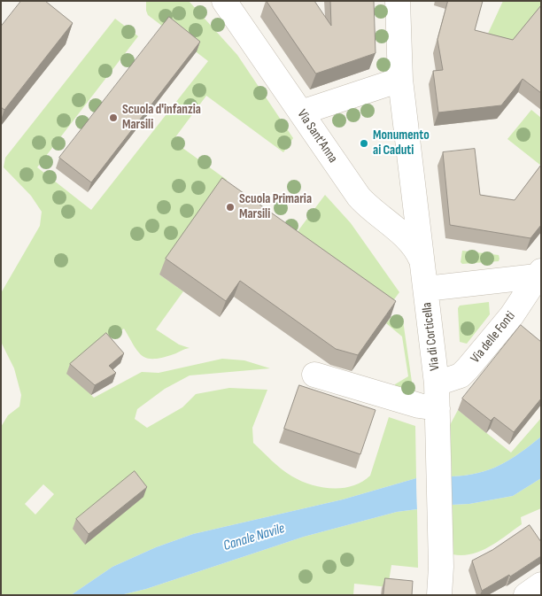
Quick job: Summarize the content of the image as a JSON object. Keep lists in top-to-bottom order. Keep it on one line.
{"streets":{"street":["Via Sant'Anna","Via di Corticella","Via delle Fonti"]},"crossings":[["Via Sant'Anna","Via di Corticella"],["Via di Corticella","Via delle Fonti"]],"water":["Canale Navile"],"places":["Scuola d'infanzia Marsili","Monumento ai Caduti","Scuola Primaria Marsili"]}
